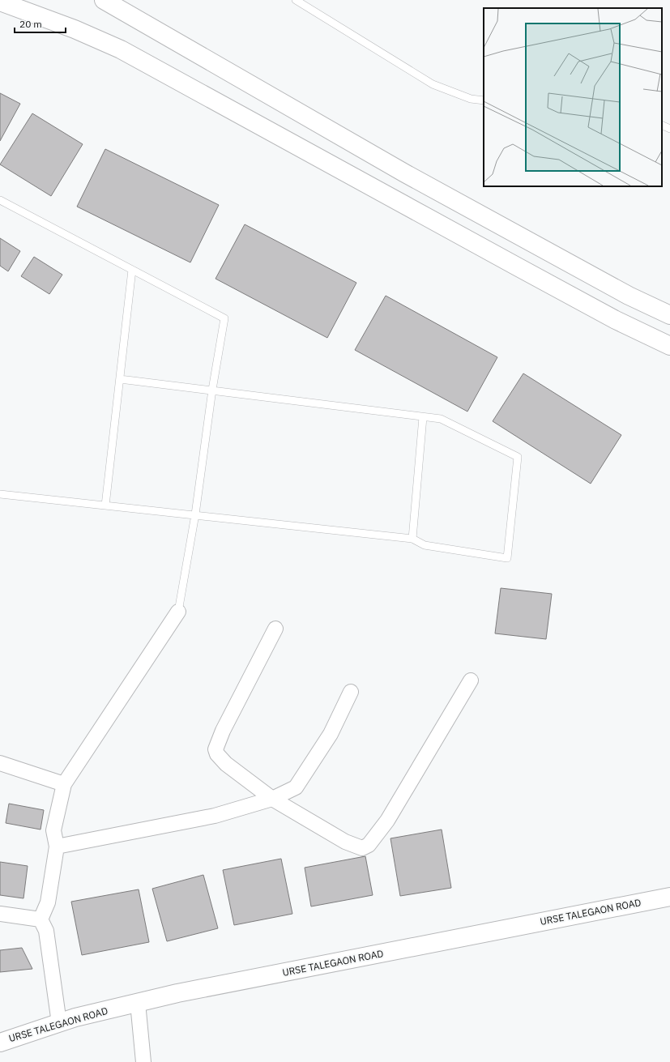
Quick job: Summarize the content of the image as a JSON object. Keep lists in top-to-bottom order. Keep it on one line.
{"streets":{"highway":["URSE TALEGAON ROAD"]},"scale_bar":"20 m"}
